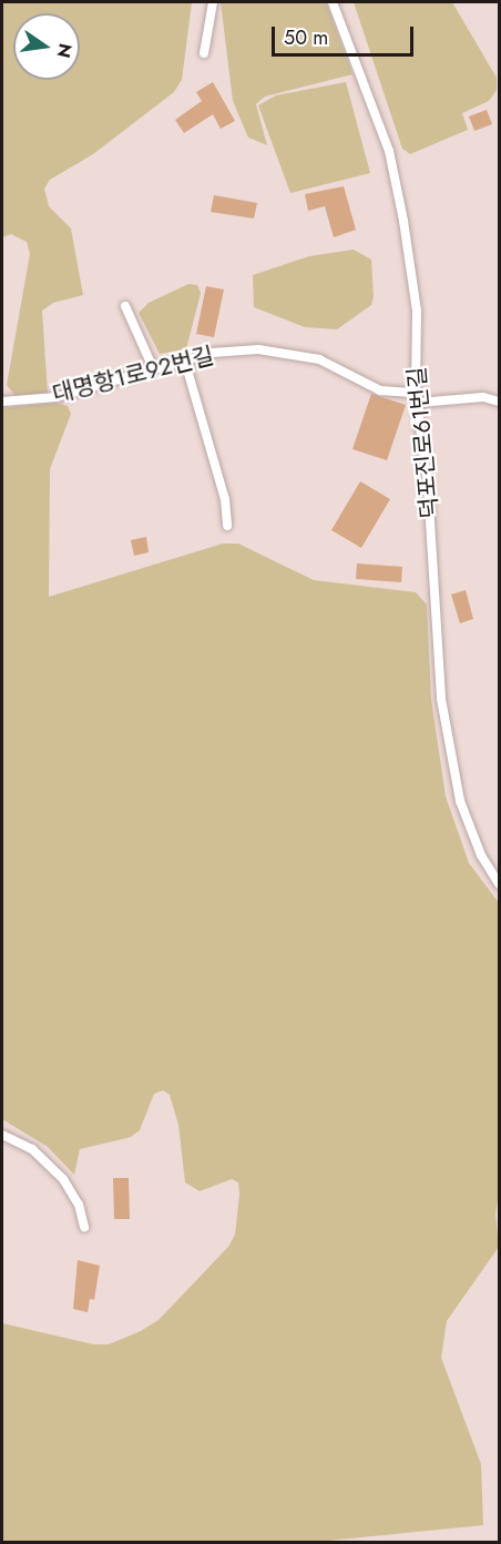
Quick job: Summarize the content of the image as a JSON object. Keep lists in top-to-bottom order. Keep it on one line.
{"streets":{"lane":["대명항1로92번길","덕포진로61번길"]},"crossings":[["대명항1로92번길","덕포진로61번길"]],"scale_bar":"50 m","north":"right"}
